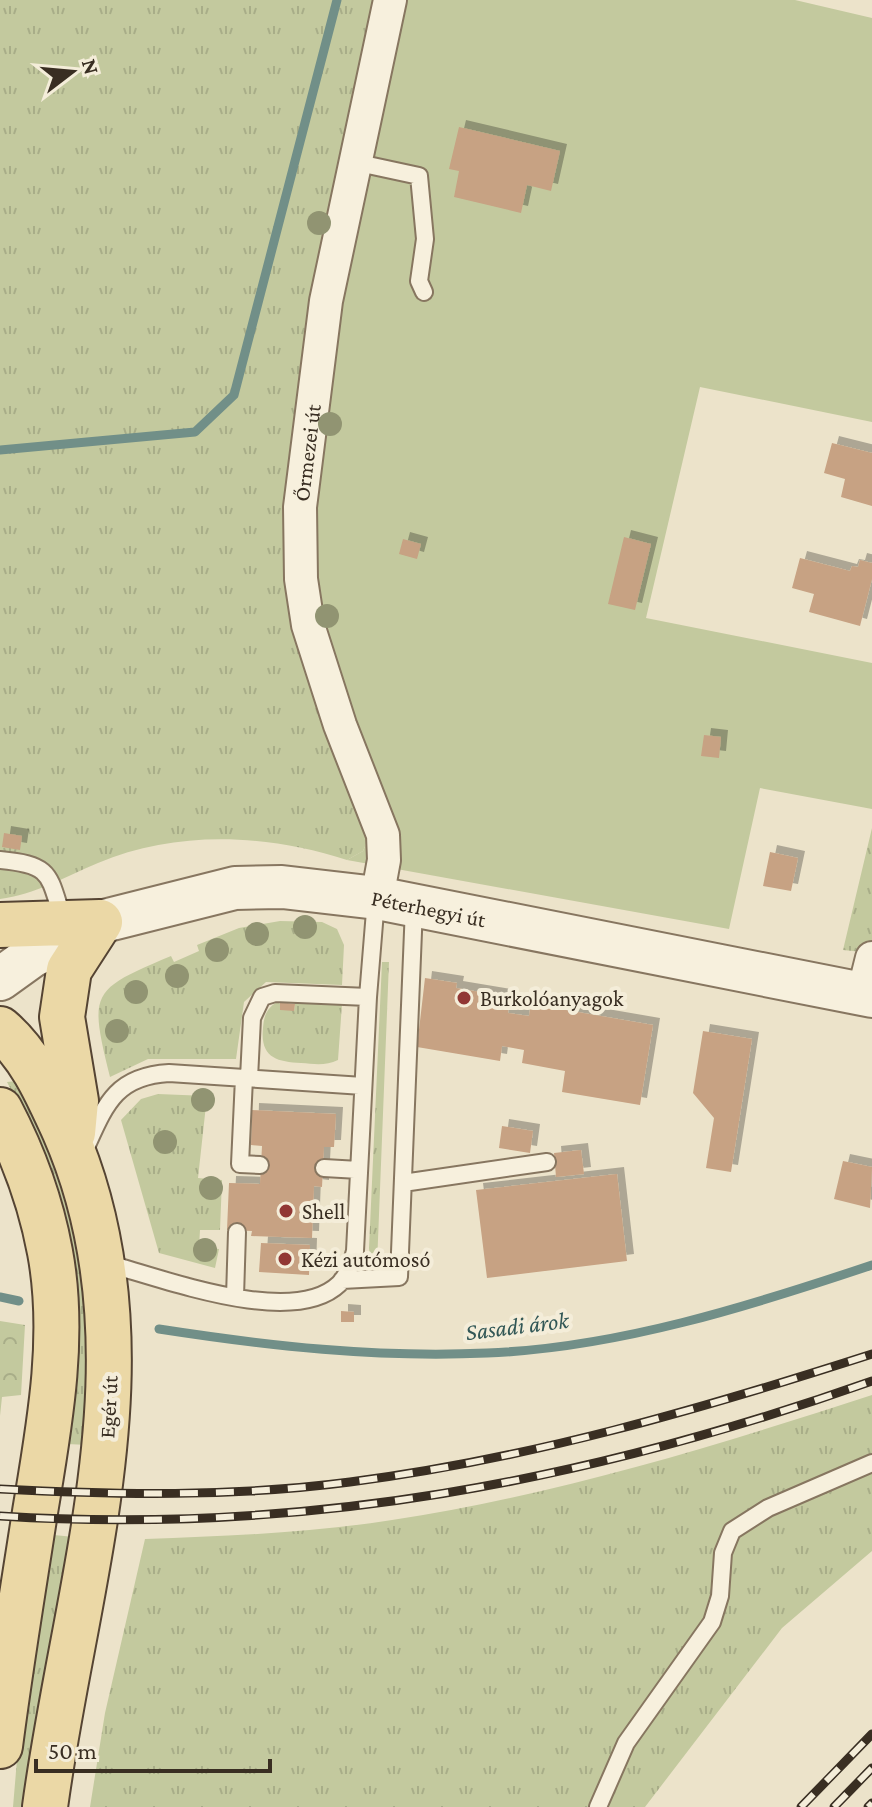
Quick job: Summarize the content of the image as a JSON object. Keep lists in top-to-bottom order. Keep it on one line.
{"streets":{"main road":["Egér út"],"street":["Őrmezei út","Péterhegyi út"]},"crossings":[["Őrmezei út","Péterhegyi út"]],"water":["Sasadi árok"],"places":["Burkolóanyagok","Shell","Kézi autómosó"],"scale_bar":"50 m","north":"right"}
